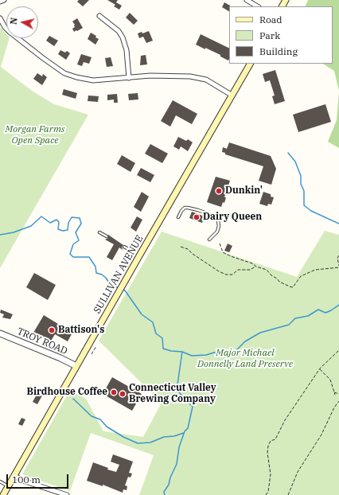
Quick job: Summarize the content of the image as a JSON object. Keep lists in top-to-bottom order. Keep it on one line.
{"streets":{"main road":["SULLIVAN AVENUE"],"street":["TROY ROAD"]},"crossings":[["SULLIVAN AVENUE","TROY ROAD"]],"parks":["Morgan Farms Open Space","Major Michael Donnelly Land Preserve"],"places":["Dunkin'","Dairy Queen","Battison's","Birdhouse Coffee","Connecticut Valley Brewing Company"],"legend":["Road","Park","Building"],"scale_bar":"100 m","north":"left"}
